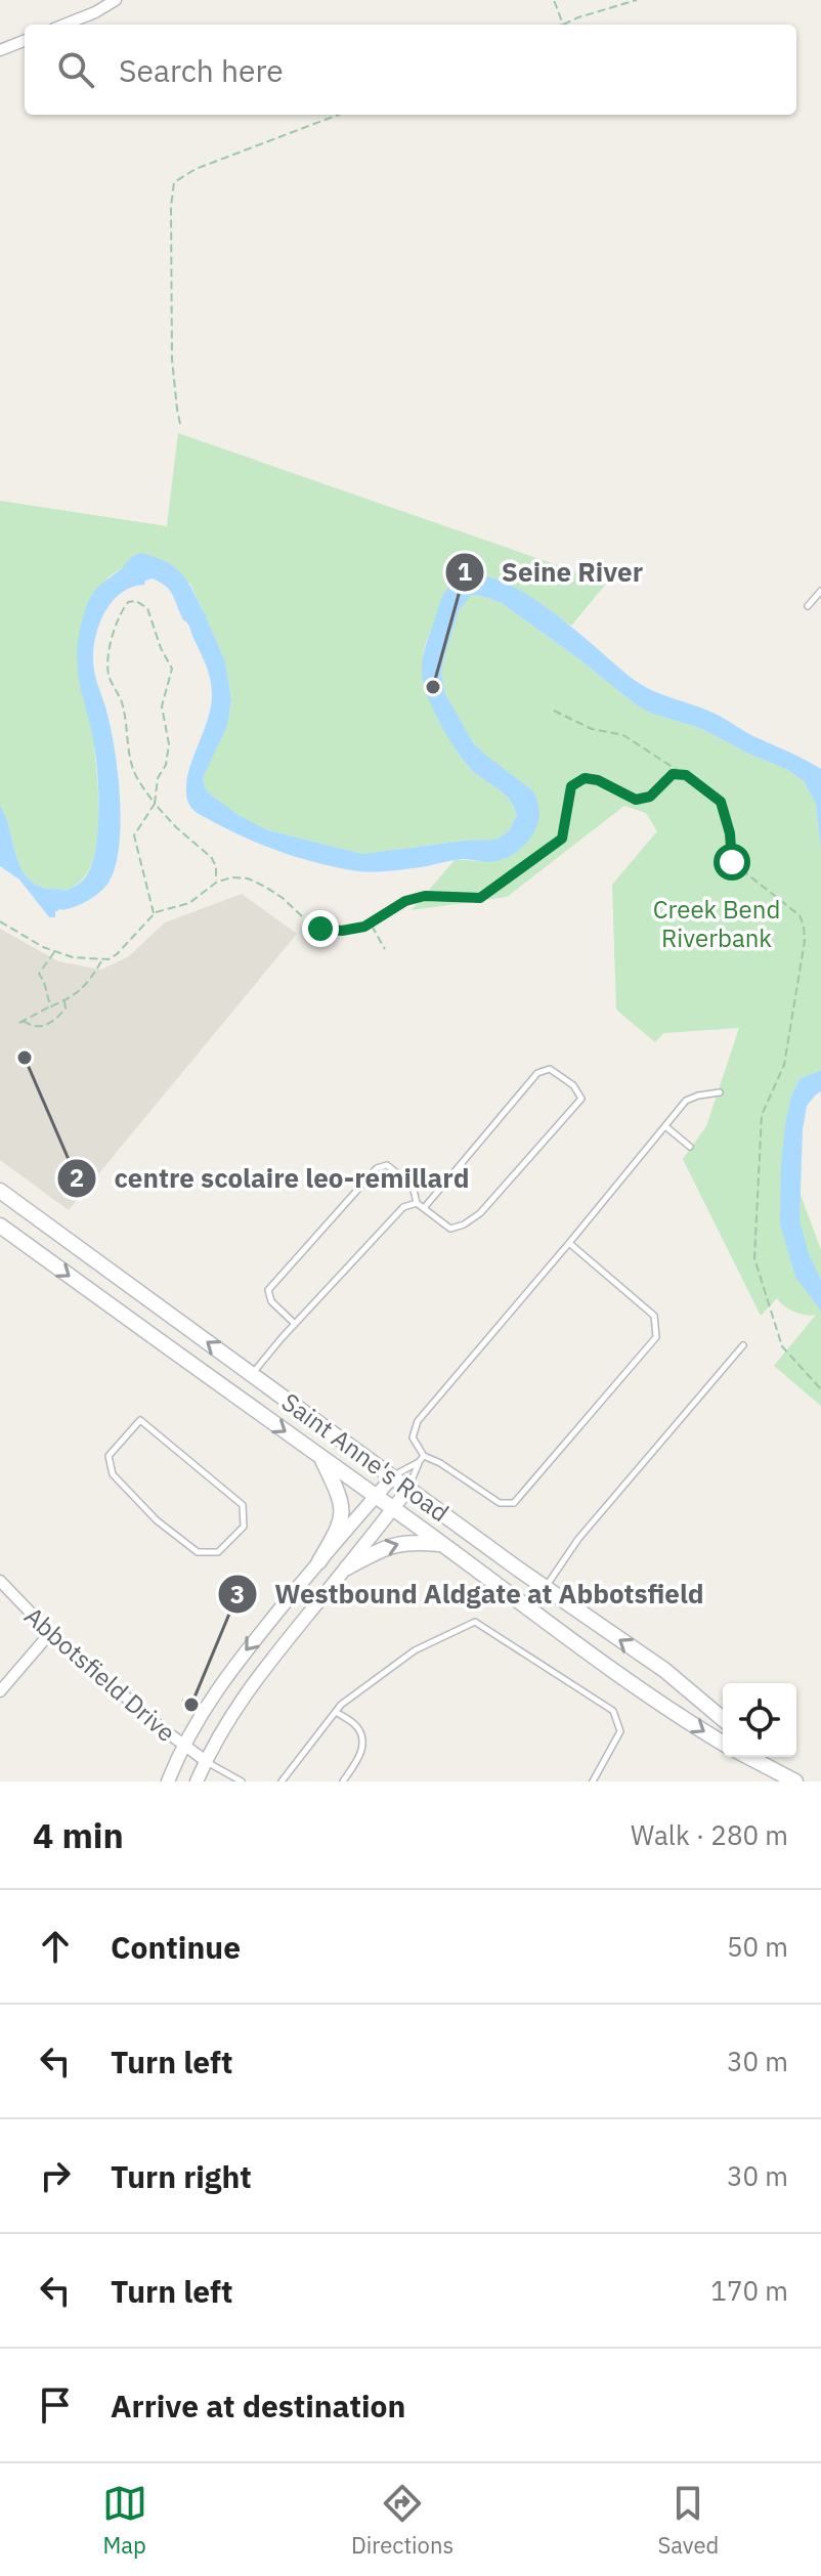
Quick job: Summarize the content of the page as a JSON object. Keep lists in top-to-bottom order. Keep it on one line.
{"streets":{"main road":["Saint Anne's Road"],"street":["Abbotsfield Drive"]},"parks":["Creek Bend Riverbank"],"places":["Seine River","centre scolaire leo-remillard","Westbound Aldgate at Abbotsfield"],"page":{"search":"Search here","heading":["4 min","Walk · 280 m"],"list":[["Continue","50 m"],["Turn left","30 m"],["Turn right","30 m"],["Turn left","170 m"],"Arrive at destination"],"nav":["Map","Directions","Saved"]}}
